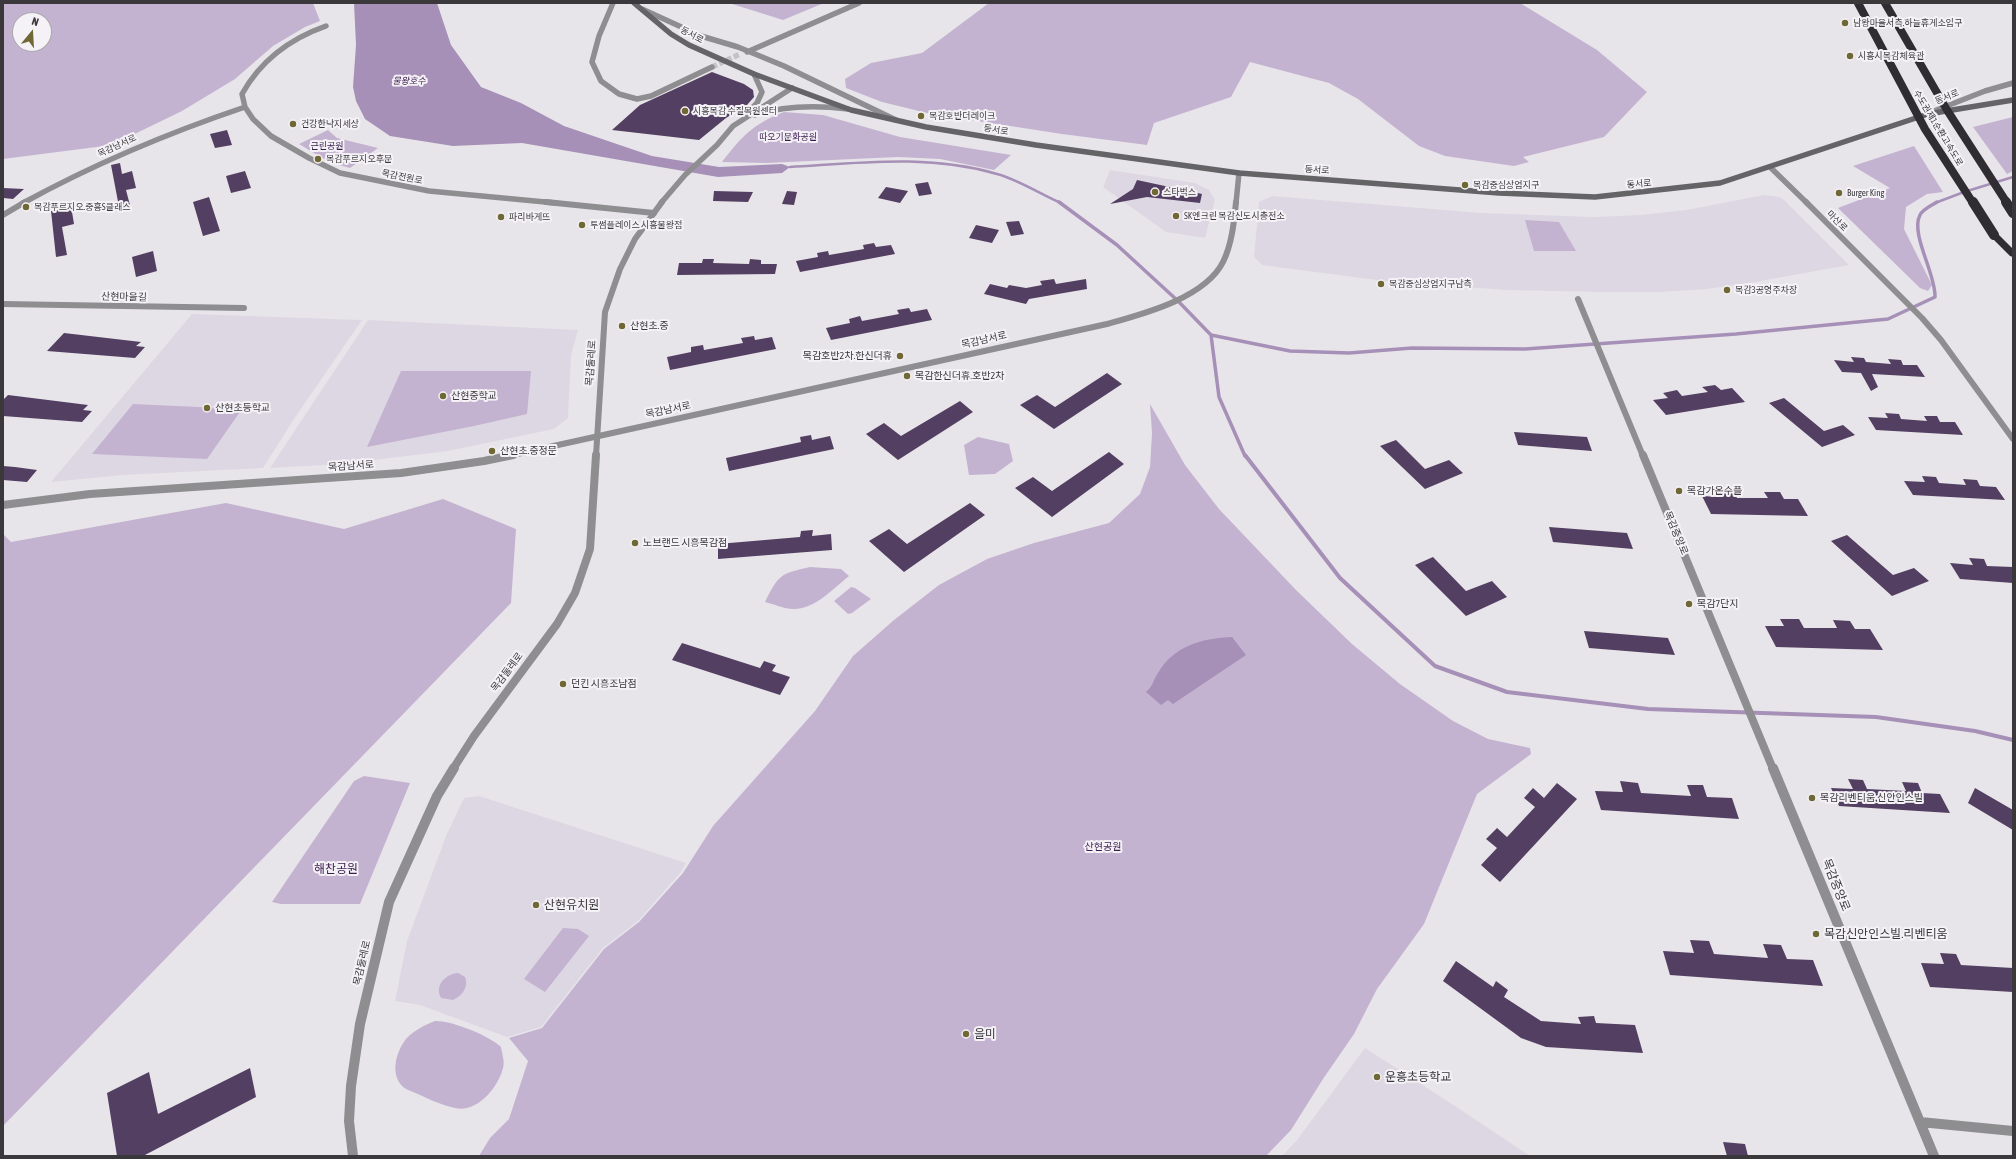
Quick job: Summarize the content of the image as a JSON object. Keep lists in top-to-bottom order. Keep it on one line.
{"streets":{"highway":["수도권제1순환고속도로"],"main road":["동서로"],"street":["목감남서로","목감전원로","마산로","산현마을길","목감둘레로","목감중앙로"]},"crossings":[["동서로","목감남서로"],["동서로","마산로"],["목감남서로","목감전원로"],["목감남서로","목감둘레로"],["목감전원로","목감둘레로"]],"water":["물왕호수"],"parks":["따오기문화공원","근린공원","산현공원","해찬공원"],"places":["남왕마을서측.하늘휴게소입구","시흥시목감체육관","시흥목감 수질복원센터","목감호반더레이크","건강한낙지세상","목감푸르지오후문","목감중심상업지구","스타벅스","Burger King","목감푸르지오.중흥S클래스","SK엔크린 목감신도시충전소","파리바게뜨","투썸플레이스 시흥물왕점","목감중심상업지구남측","목감3공영주차장","산현초.중","목감호반2차.한신더휴","목감한신더휴.호반2차","산현중학교","산현초등학교","산현초.중정문","목감가온수플","노브랜드 시흥목감점","목감7단지","던킨 시흥조남점","목감리벤티움.신안인스빌","산현유치원","목감신안인스빌.리벤티움","을미","운흥초등학교"],"north":"top"}
